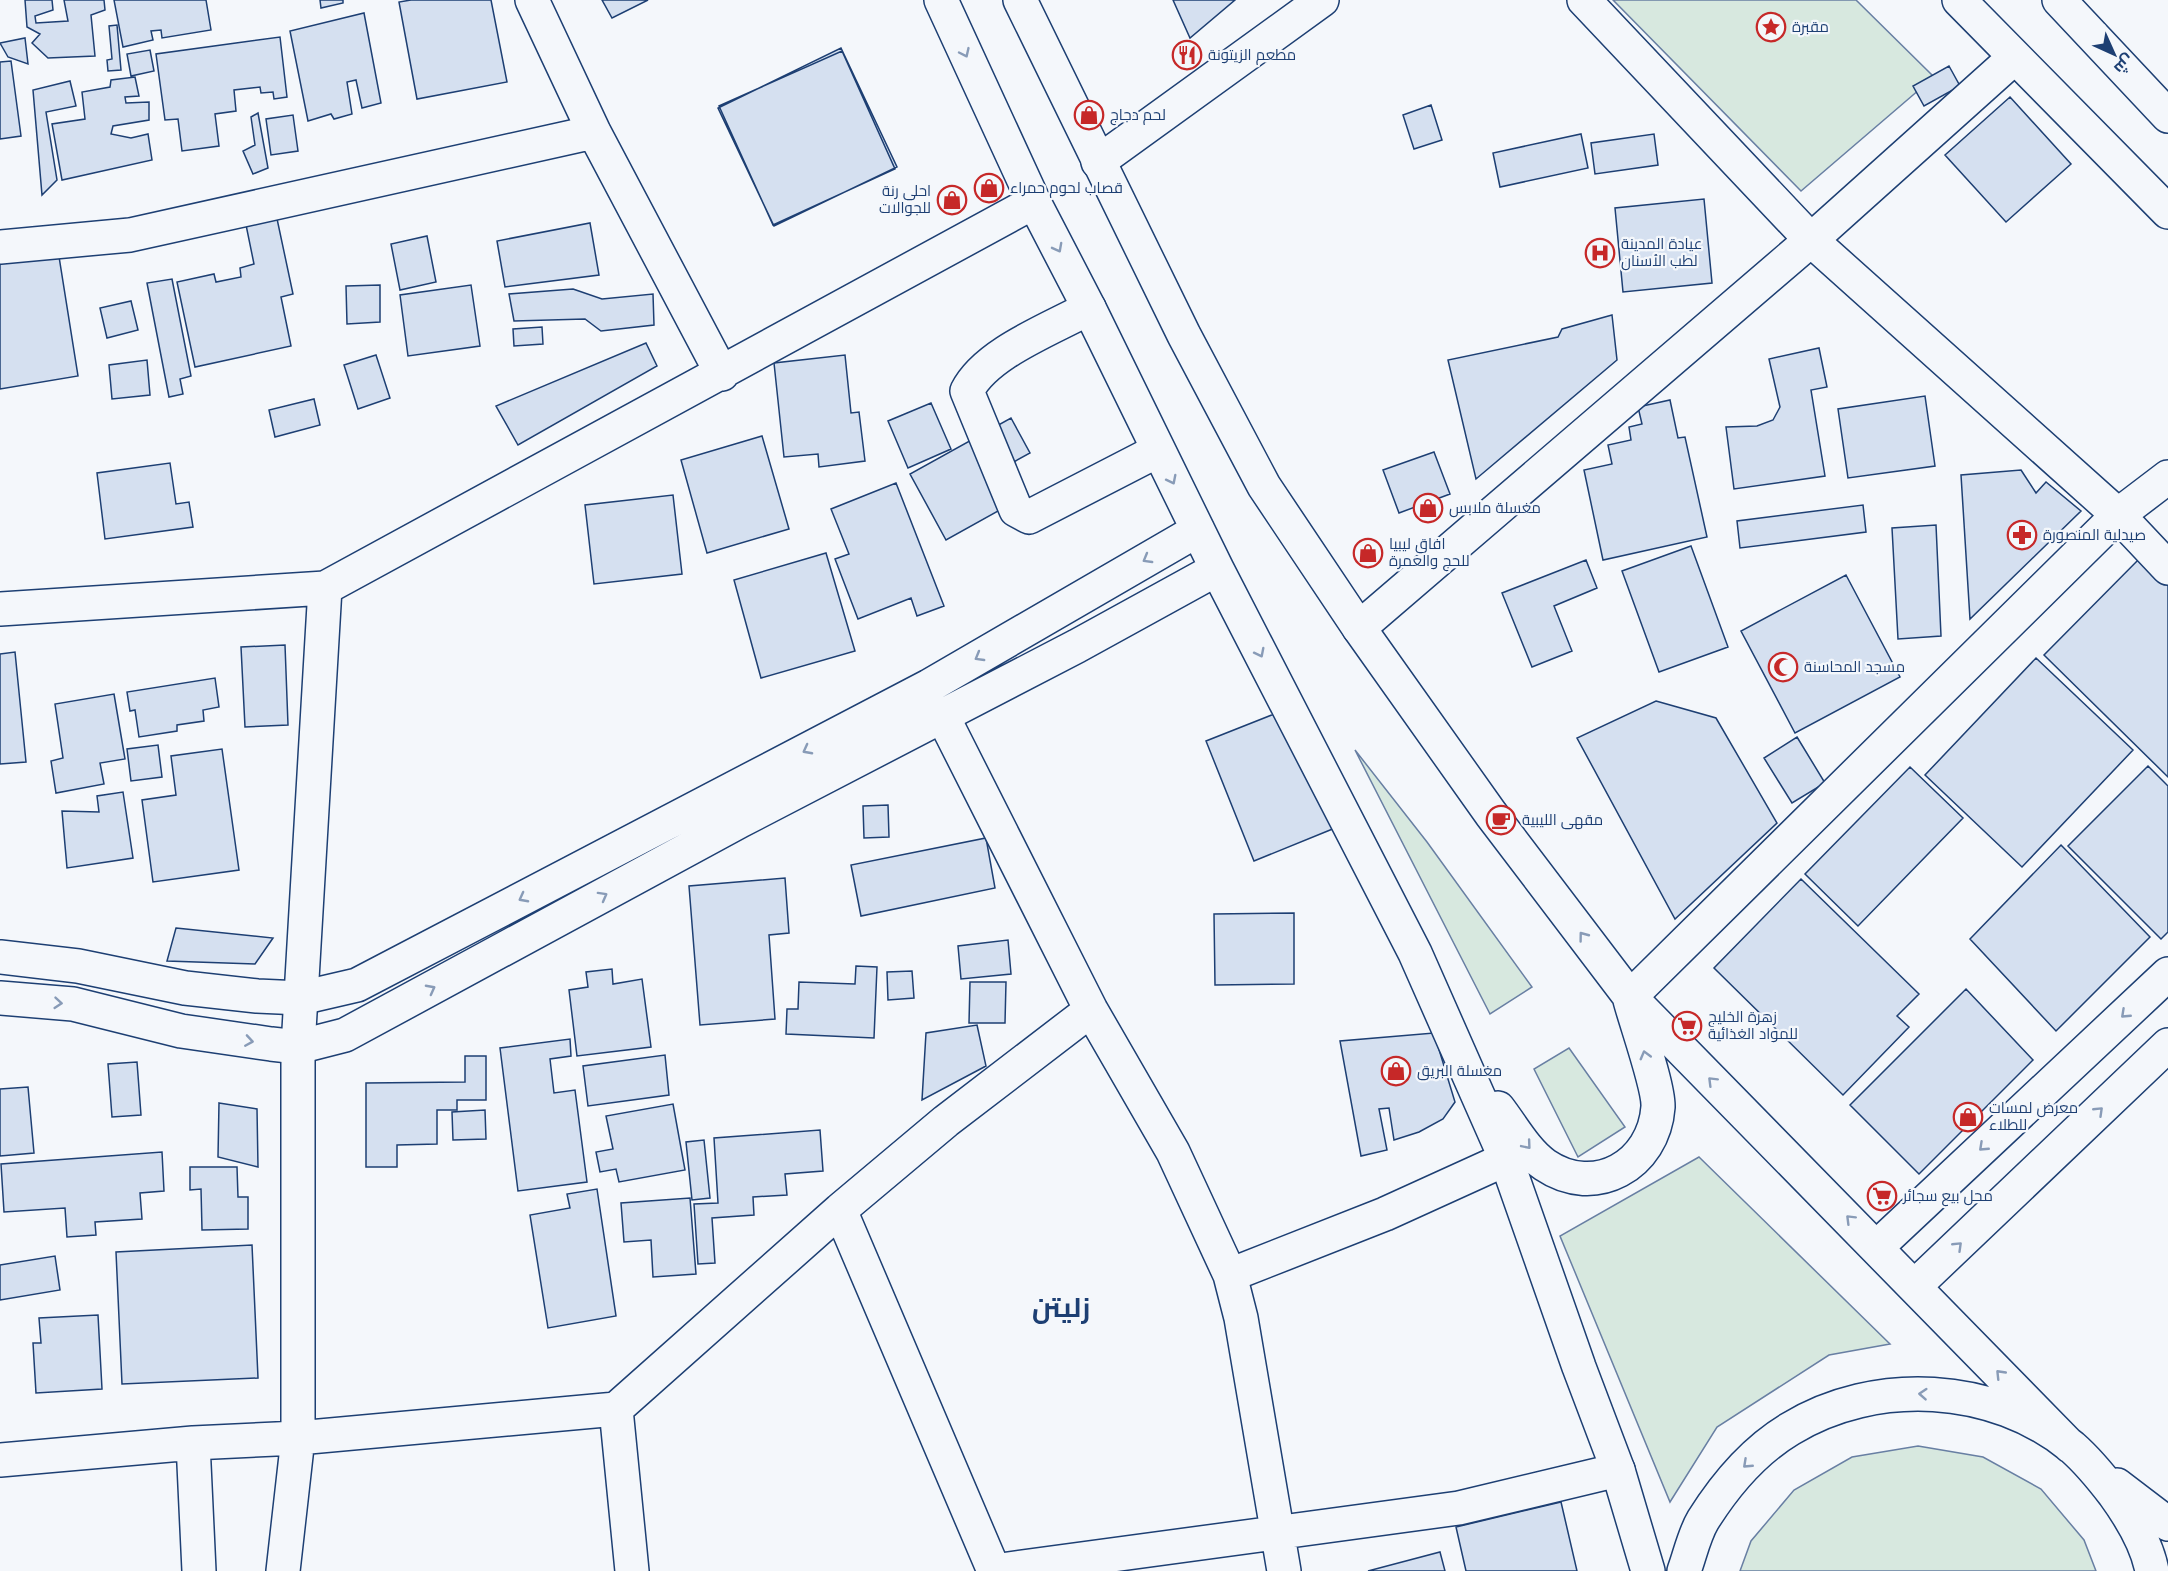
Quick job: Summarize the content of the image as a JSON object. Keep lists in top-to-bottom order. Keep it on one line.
{"districts":["زليتن"],"places":{"place":["مقبرة"],"restaurant":["مطعم الزيتونة"],"shop":["لحم دجاج","قصاب لحوم حمراء","احلى رنة للجوالات","مغسلة ملابس","افاق ليبيا للحج والعمرة","مغسلة البريق","معرض لمسات للطلاء"],"hospital":["عيادة المدينة لطب الأسنان"],"pharmacy":["صيدلية المنصورة"],"mosque":["مسجد المحاسنة"],"cafe":["مقهى الليبية"],"supermarket":["زهرة الخليج للمواد الغذائية","محل بيع سجائر"]},"north":"bottom right"}
